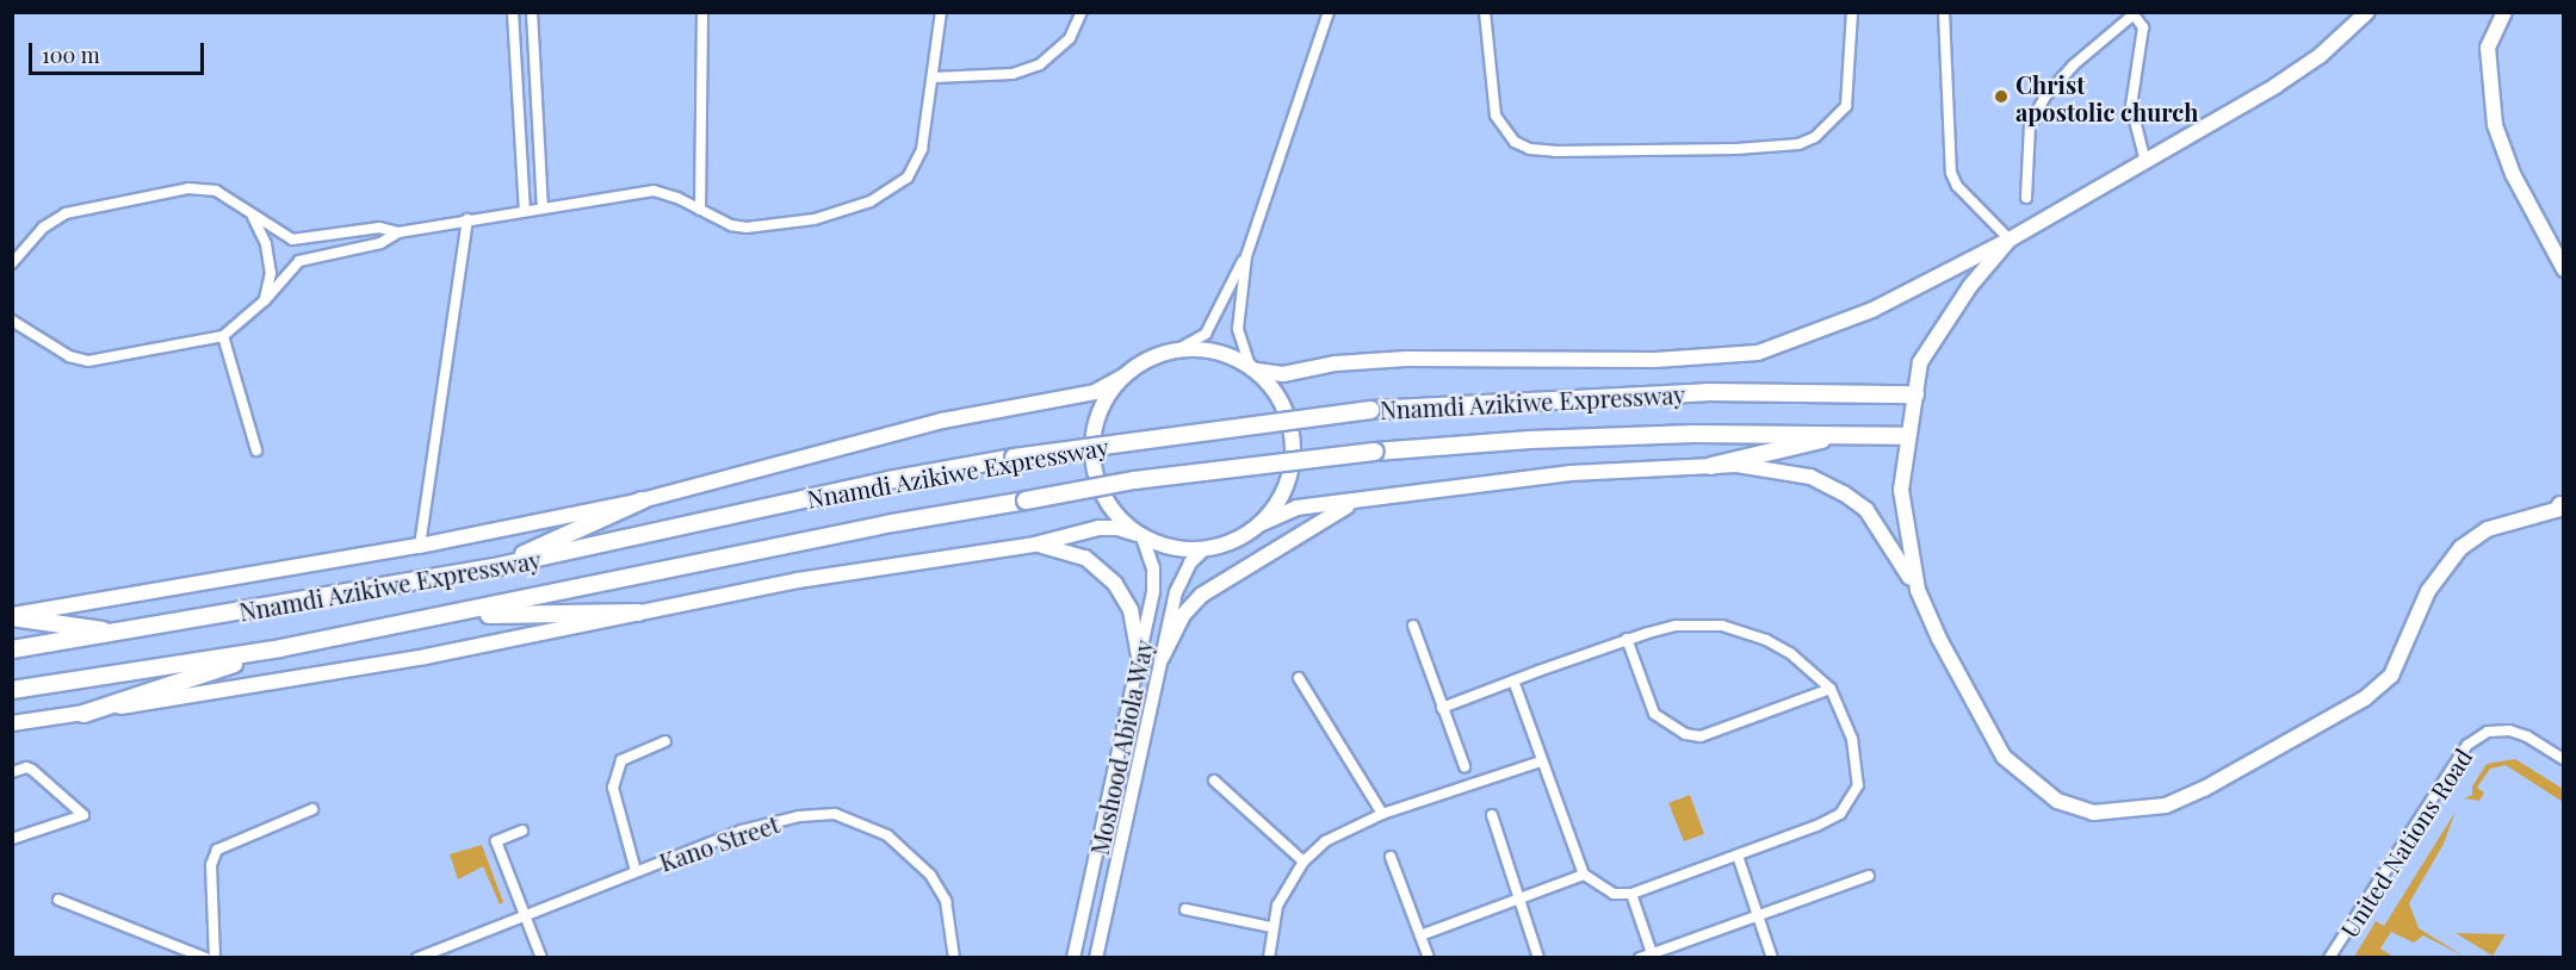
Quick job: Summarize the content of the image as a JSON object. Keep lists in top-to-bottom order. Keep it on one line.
{"streets":{"highway":["Nnamdi Azikiwe Expressway"],"main road":["Moshood Abiola Way"],"street":["Kano Street","United Nations Road"]},"crossings":[["Nnamdi Azikiwe Expressway","Moshood Abiola Way"]],"places":["Christ apostolic church"],"scale_bar":"100 m"}
